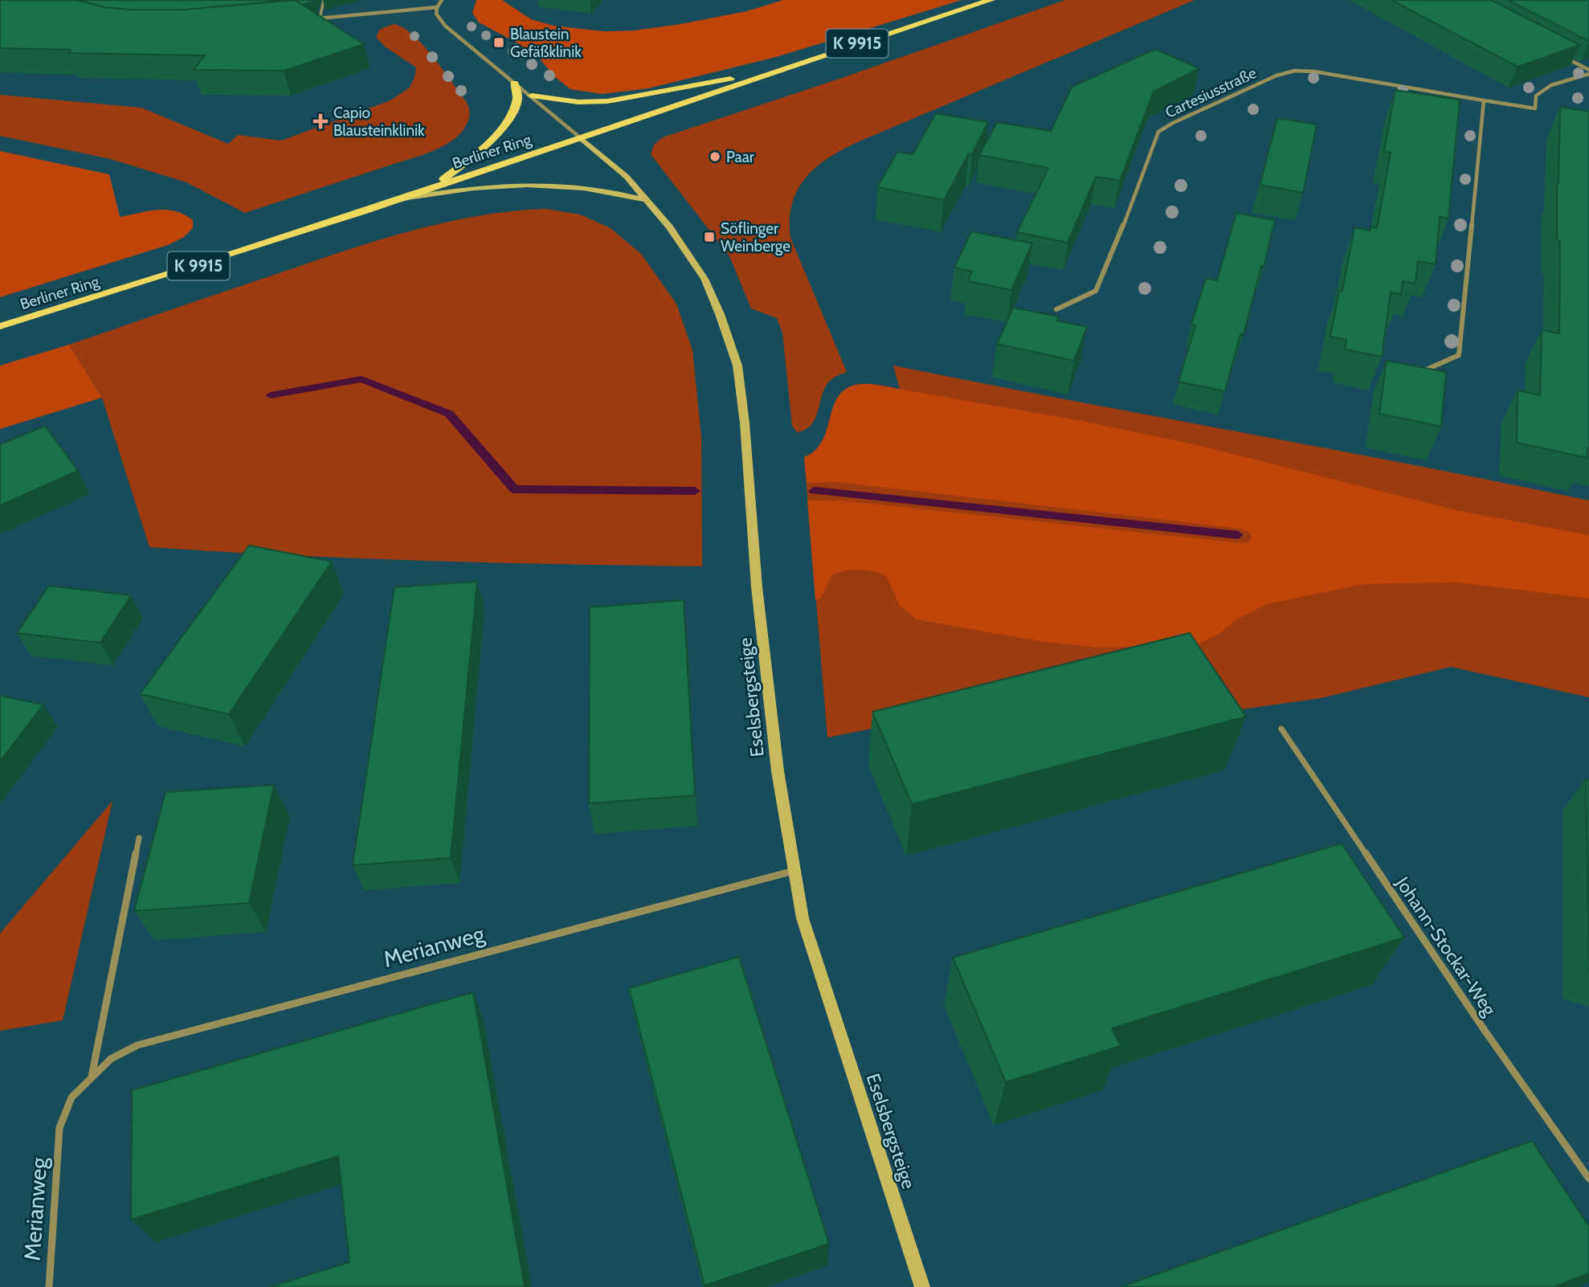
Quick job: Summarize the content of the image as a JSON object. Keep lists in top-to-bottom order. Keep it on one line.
{"streets":{"main road":["K 9915","Berliner Ring"],"street":["Cartesiusstraße","Eselsbergsteige","Merianweg","Johann-Stockar-Weg"]},"crossings":[["Berliner Ring","Eselsbergsteige"],["Eselsbergsteige","Merianweg"]],"places":{"transit":["Blaustein Gefäßklinik","Söflinger Weinberge"],"health":["Capio Blausteinklinik"],"other":["Paar"]}}
